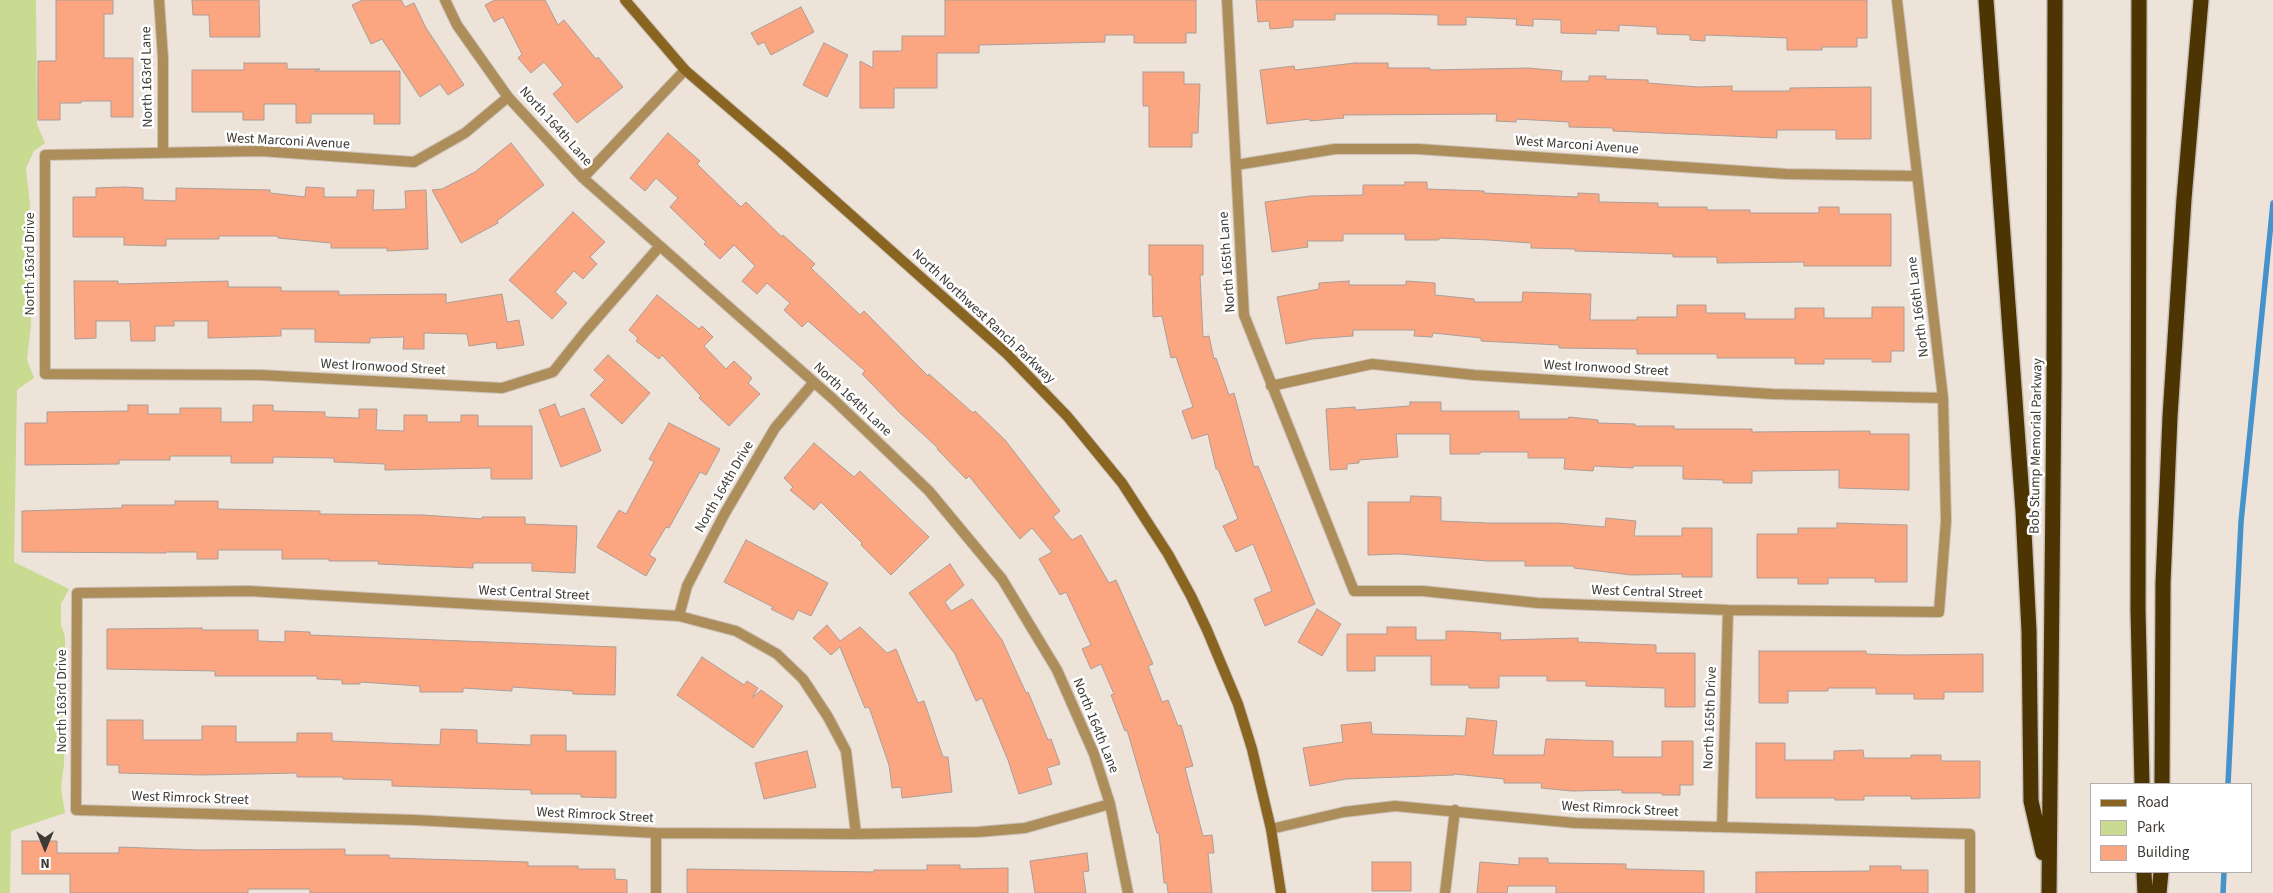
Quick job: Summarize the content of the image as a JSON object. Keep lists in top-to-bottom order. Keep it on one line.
{"streets":{"highway":["Bob Stump Memorial Parkway"],"main road":["North Northwest Ranch Parkway"],"street":["North 163rd Lane","North 164th Lane","West Marconi Avenue","North 165th Lane","North 163rd Drive","North 166th Lane","West Ironwood Street","North 164th Drive","West Central Street","North 165th Drive","West Rimrock Street"]},"crossings":[["North 163rd Lane","West Marconi Avenue"],["North 164th Lane","West Marconi Avenue"],["North 164th Lane","West Ironwood Street"],["North 164th Lane","North 164th Drive"],["North 164th Lane","West Rimrock Street"],["West Marconi Avenue","North 165th Lane"],["West Marconi Avenue","North 163rd Drive"],["West Marconi Avenue","North 166th Lane"],["North 165th Lane","West Ironwood Street"],["North 165th Lane","West Central Street"],["North 163rd Drive","West Ironwood Street"],["North 163rd Drive","West Central Street"],["North 163rd Drive","West Rimrock Street"],["North 166th Lane","West Ironwood Street"],["North 166th Lane","West Central Street"],["North Northwest Ranch Parkway","West Rimrock Street"],["North 164th Drive","West Central Street"],["West Central Street","North 165th Drive"],["West Central Street","West Rimrock Street"],["North 165th Drive","West Rimrock Street"]],"legend":["Road","Park","Building"],"north":"bottom"}
